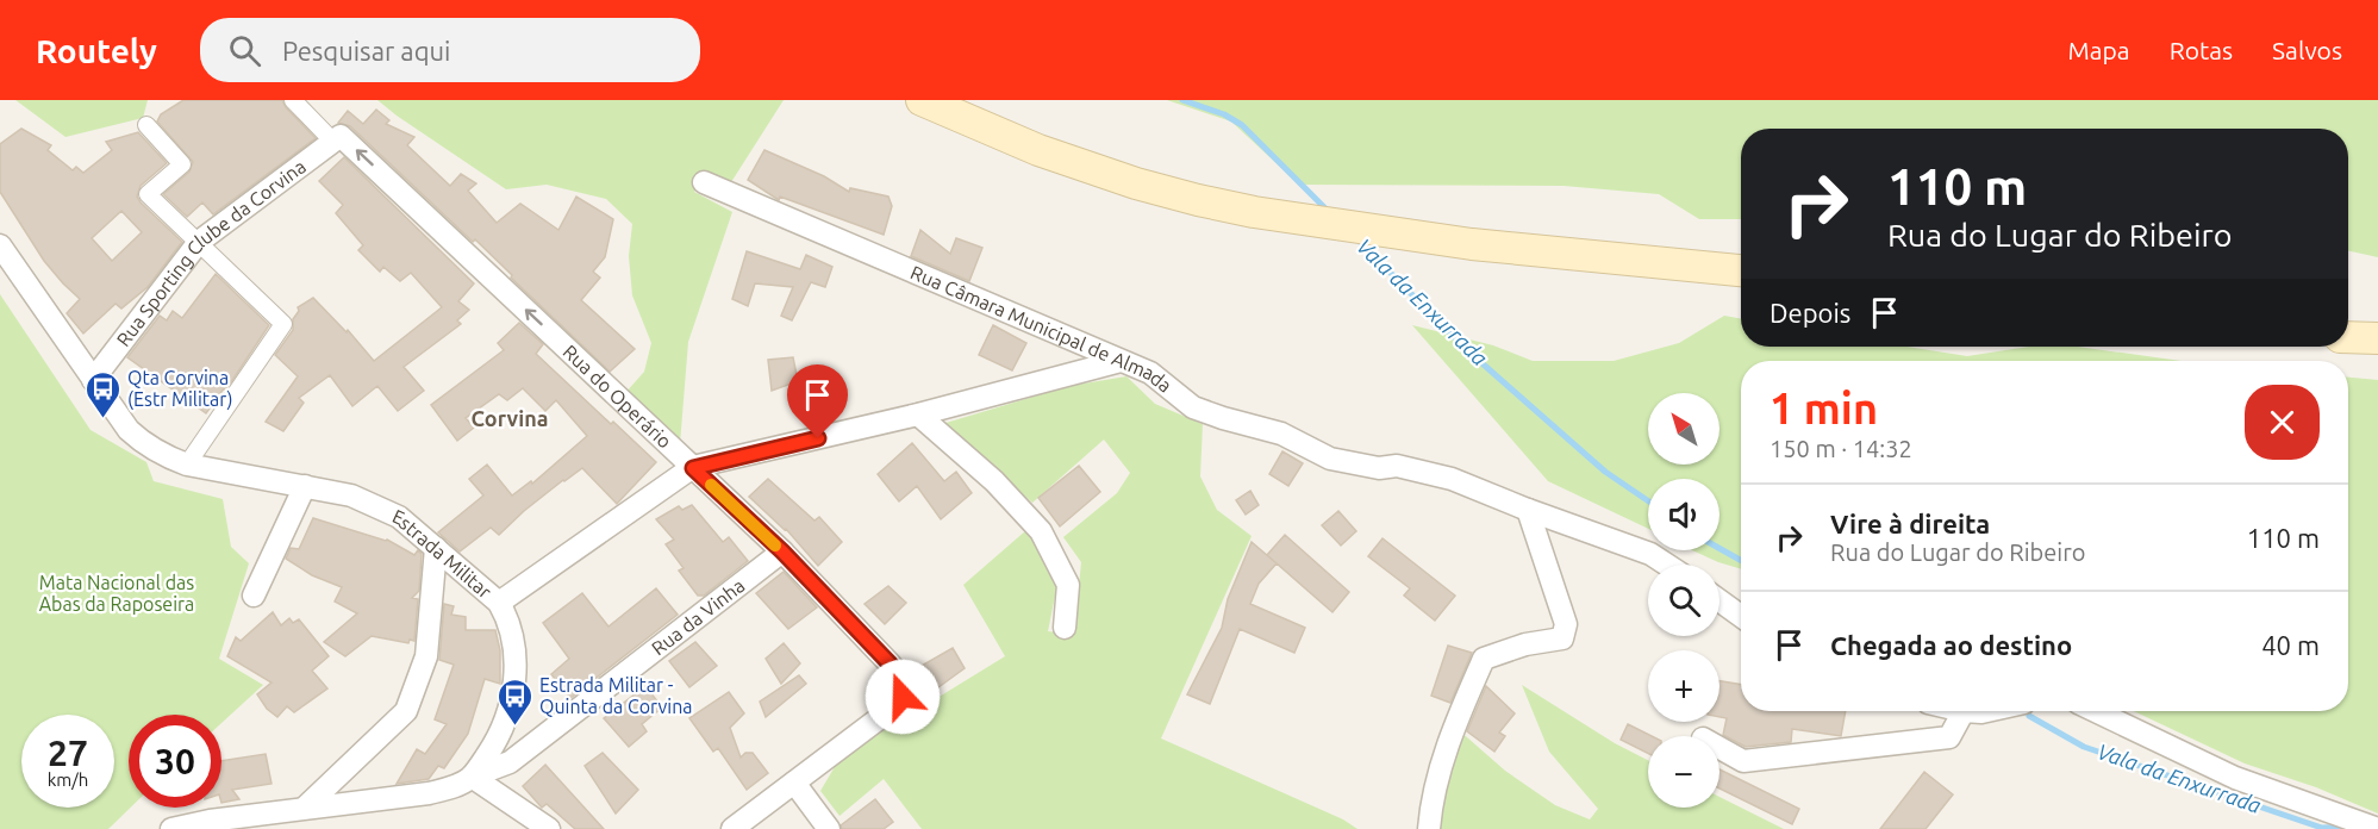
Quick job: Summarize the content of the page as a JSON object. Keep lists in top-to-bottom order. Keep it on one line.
{"streets":{"street":["Rua Sporting Clube da Corvina","Rua Câmara Municipal de Almada","Rua do Operário","Estrada Militar","Rua da Vinha"]},"crossings":[["Rua Sporting Clube da Corvina","Rua do Operário"],["Rua Sporting Clube da Corvina","Estrada Militar"],["Rua do Operário","Rua da Vinha"],["Estrada Militar","Rua da Vinha"]],"one_way":["Rua do Operário"],"districts":["Corvina"],"water":["Vala da Enxurrada"],"parks":["Mata Nacional das Abas da Raposeira"],"places":{"bus stop":["Qta Corvina (Estr Militar)","Estrada Militar - Quinta da Corvina"]},"north":"top left","page":{"header":"Routely","search":"Pesquisar aqui","nav":["Mapa","Rotas","Salvos"],"turn":["110 m","Rua do Lugar do Ribeiro"],"then":"Depois","heading":["1 min","150 m · 14:32"],"map_buttons":["+","−"],"list":[{"name":"Vire à direita","note":"Rua do Lugar do Ribeiro","value":"110 m"},{"name":"Chegada ao destino","value":"40 m"}],"speed":"27 km/h","limit":"30"}}
